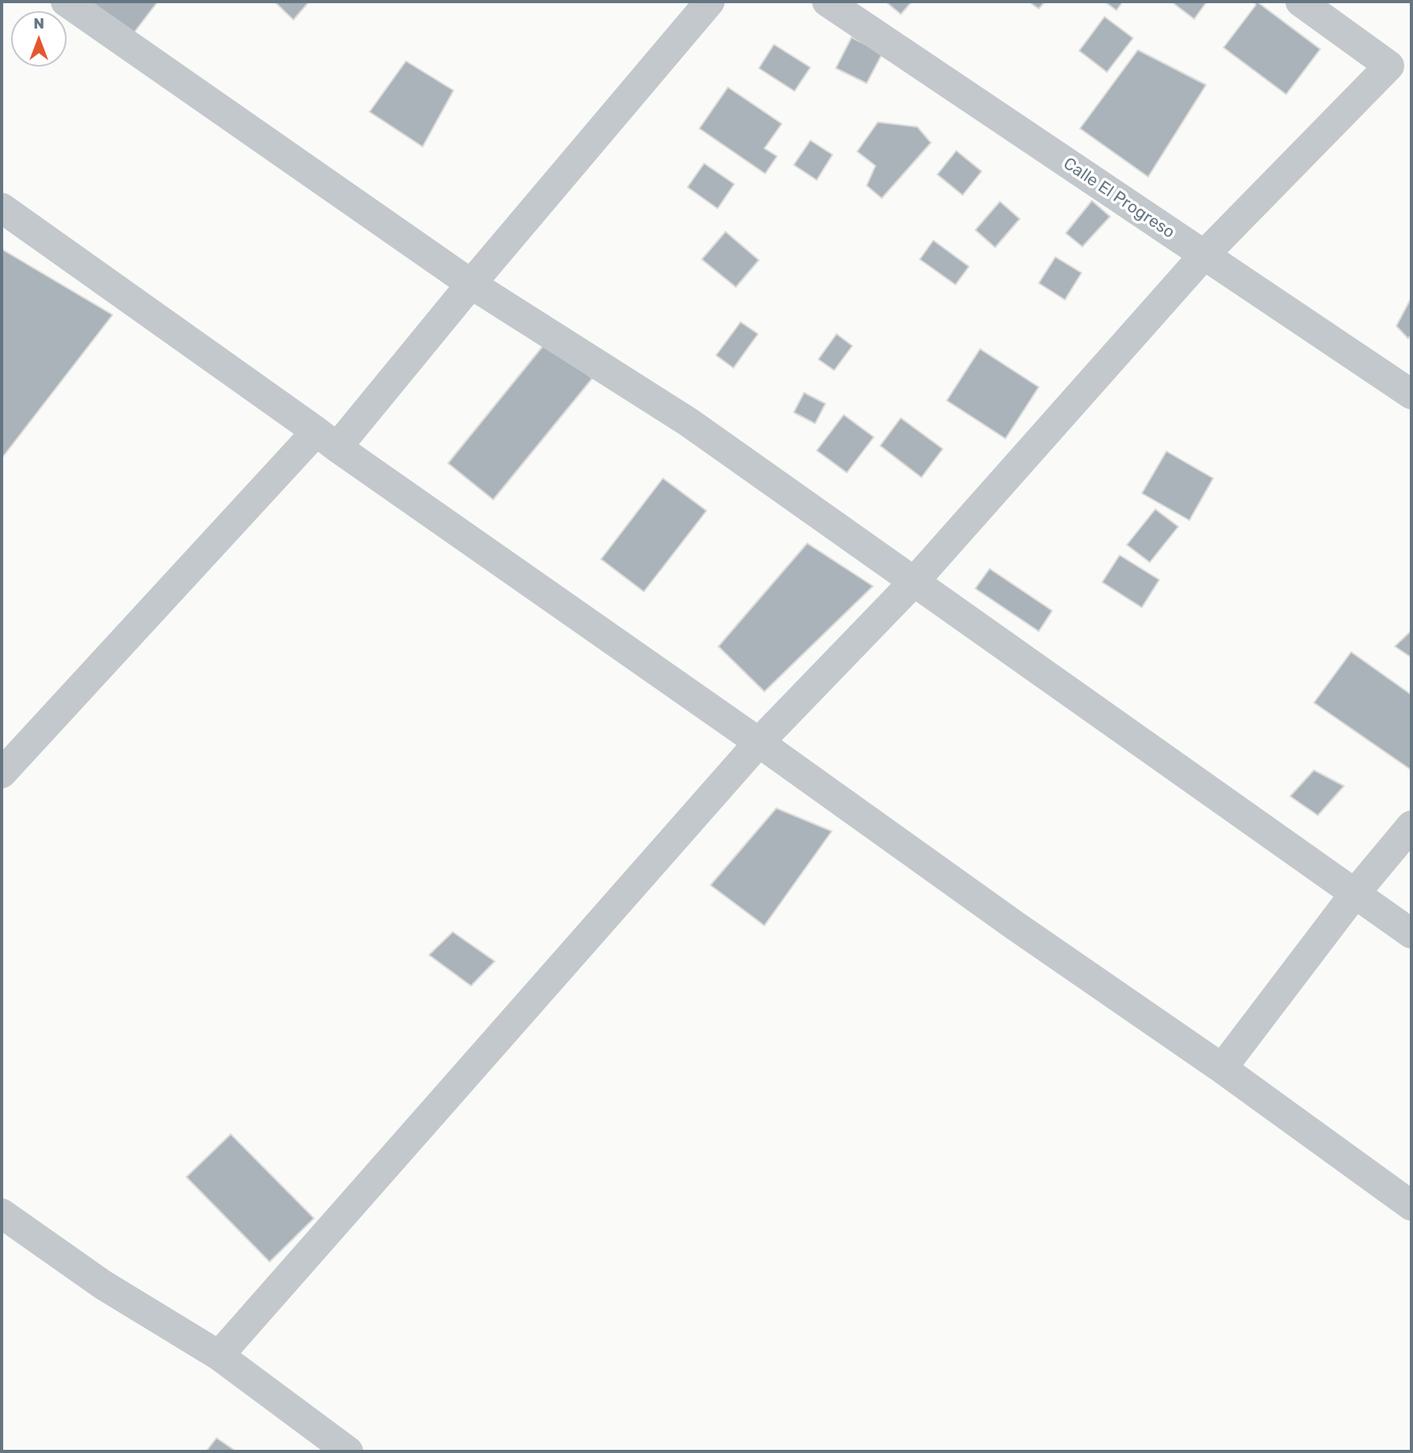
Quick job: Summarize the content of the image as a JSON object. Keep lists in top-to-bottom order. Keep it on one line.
{"streets":{"street":["Calle El Progreso"]},"north":"top"}
